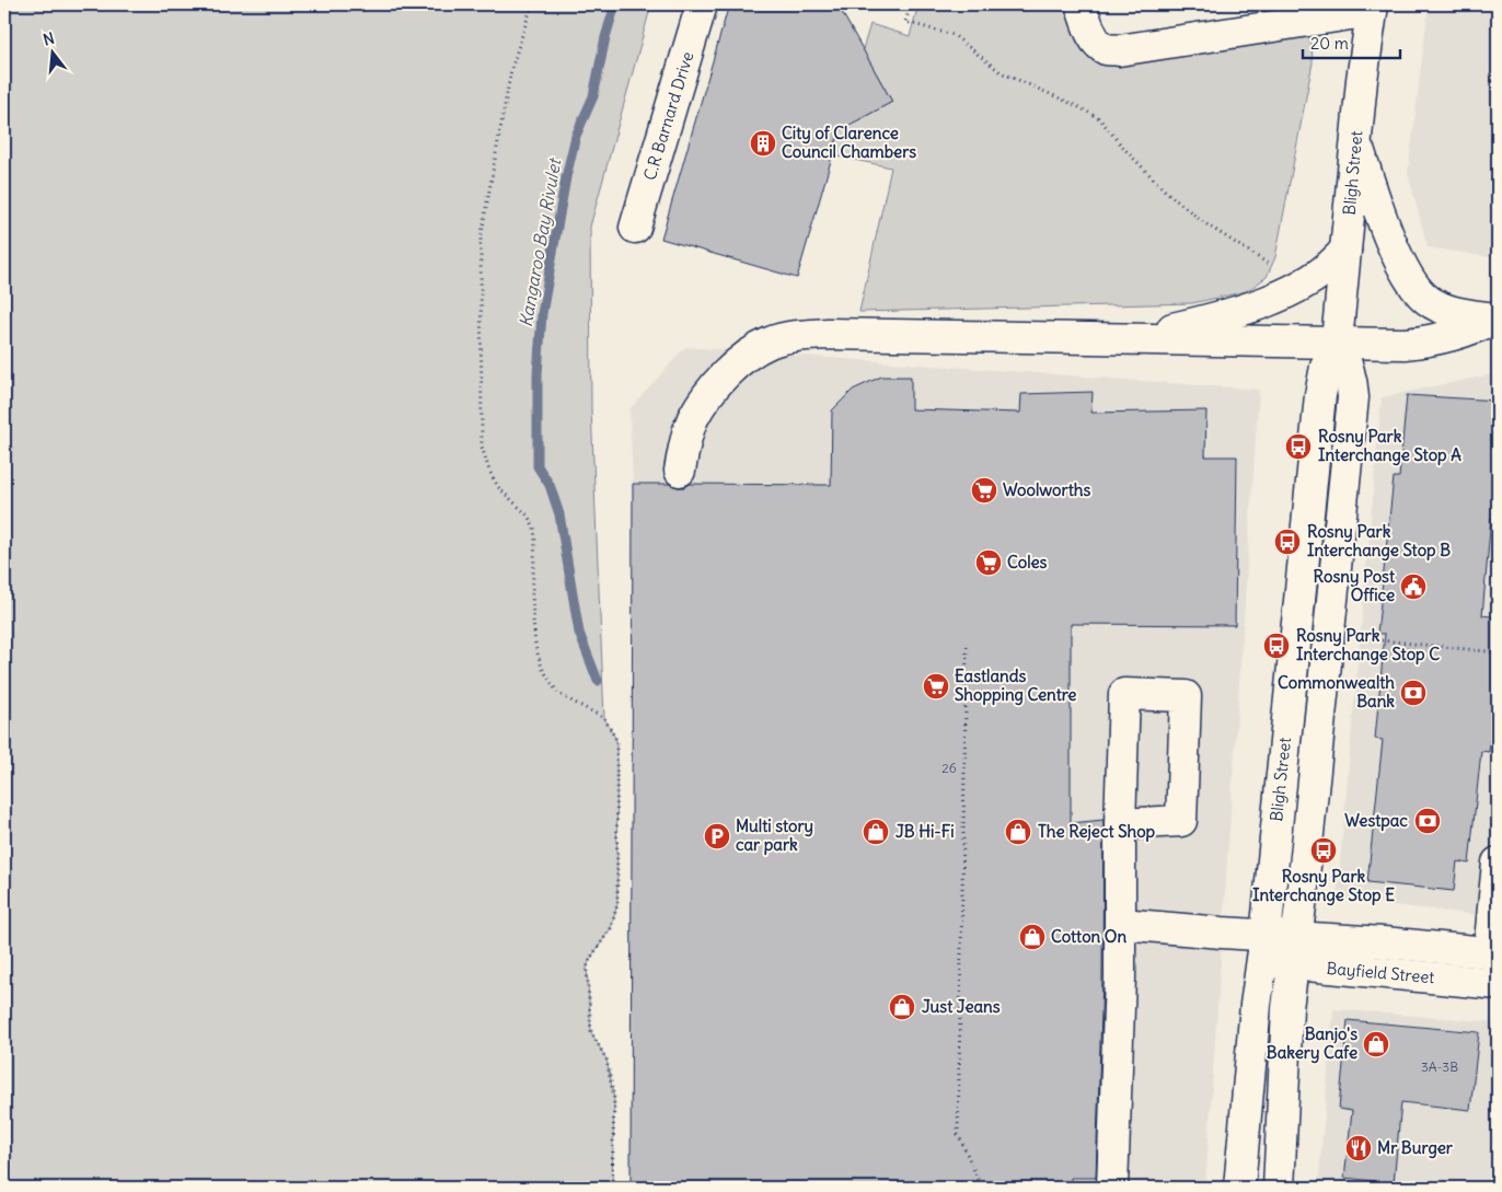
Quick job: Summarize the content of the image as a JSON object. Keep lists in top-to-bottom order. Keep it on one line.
{"streets":{"street":["C.R Barnard Drive","Bligh Street","Bayfield Street"]},"crossings":[["Bligh Street","Bayfield Street"]],"water":["Kangaroo Bay Rivulet"],"places":{"building":["City of Clarence Council Chambers"],"bus stop":["Rosny Park Interchange Stop A","Rosny Park Interchange Stop B","Rosny Park Interchange Stop C","Rosny Park Interchange Stop E"],"supermarket":["Woolworths","Coles","Eastlands Shopping Centre"],"public building":["Rosny Post Office"],"bank":["Commonwealth Bank","Westpac"],"shop":["JB Hi-Fi","The Reject Shop","Cotton On","Just Jeans","Banjo's Bakery Cafe"],"parking":["Multi story car park"],"restaurant":["Mr Burger"]},"house_numbers":["26","3A-3B"],"scale_bar":"20 m","north":"top"}
